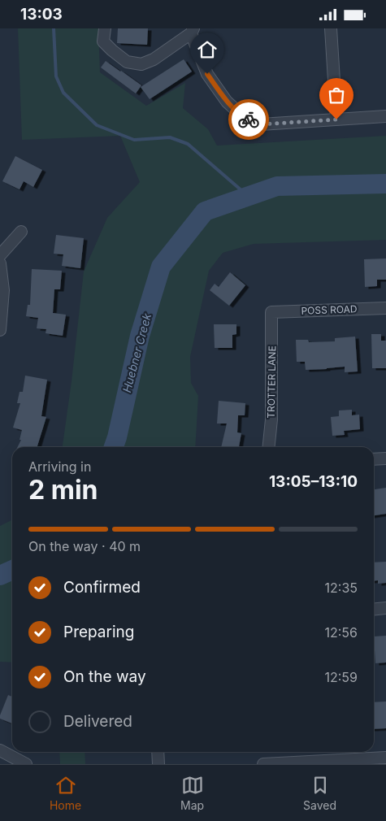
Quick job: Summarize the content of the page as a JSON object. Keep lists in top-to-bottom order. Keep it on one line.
{"streets":{"street":["POSS ROAD","TROTTER LANE"]},"crossings":[["POSS ROAD","TROTTER LANE"]],"water":["Huebner Creek"],"page":{"status":"13:03","heading":["2 min","Arriving in","13:05–13:10"],"bar":"On the way · 40 m","list":[["Confirmed","12:35"],["Preparing","12:56"],["On the way","12:59"],"Delivered"],"tabs":["Home","Map","Saved"]}}
